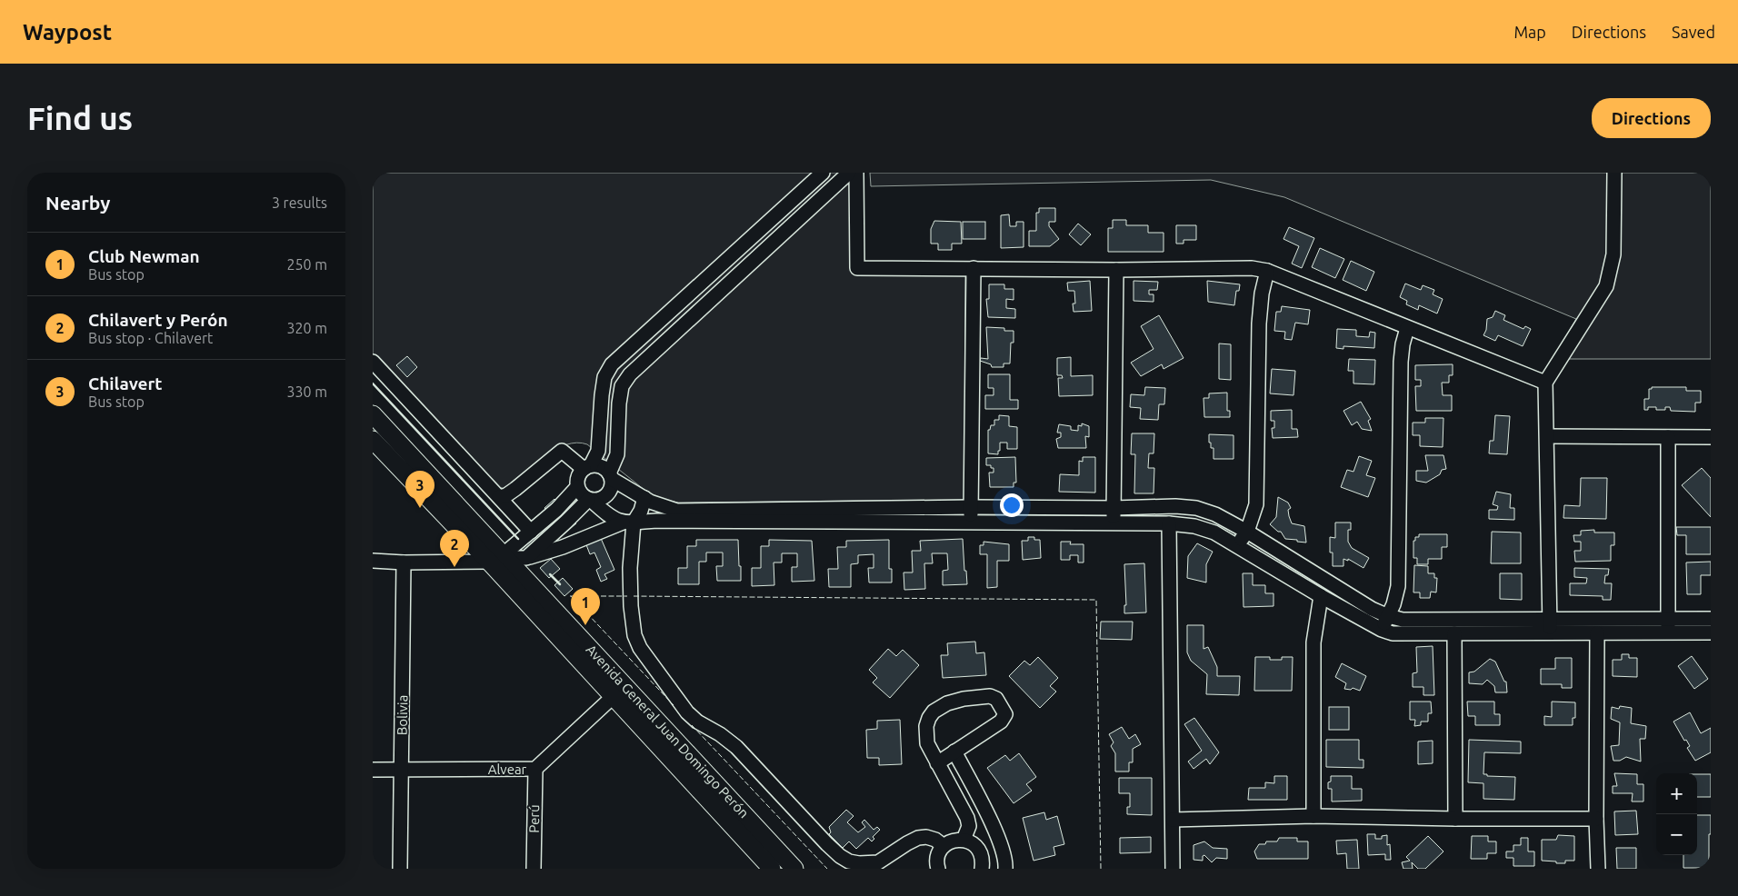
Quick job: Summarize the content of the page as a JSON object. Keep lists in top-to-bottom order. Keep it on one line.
{"streets":{"main road":["Avenida General Juan Domingo Perón"],"street":["Bolivia","Alvear","Perú"]},"crossings":[["Bolivia","Alvear"],["Avenida General Juan Domingo Perón","Alvear"],["Alvear","Perú"]],"page":{"header":"Waypost","nav":["Map","Directions","Saved"],"buttons":"Directions","title":"Find us","heading":["Nearby","3 results"],"list":[{"mark":"1","name":"Club Newman","note":"Bus stop","value":"250 m"},{"mark":"2","name":"Chilavert y Perón","note":"Bus stop · Chilavert","value":"320 m"},{"mark":"3","name":"Chilavert","note":"Bus stop","value":"330 m"}],"pins":["3","2","1"],"map_buttons":["+","−"]}}
